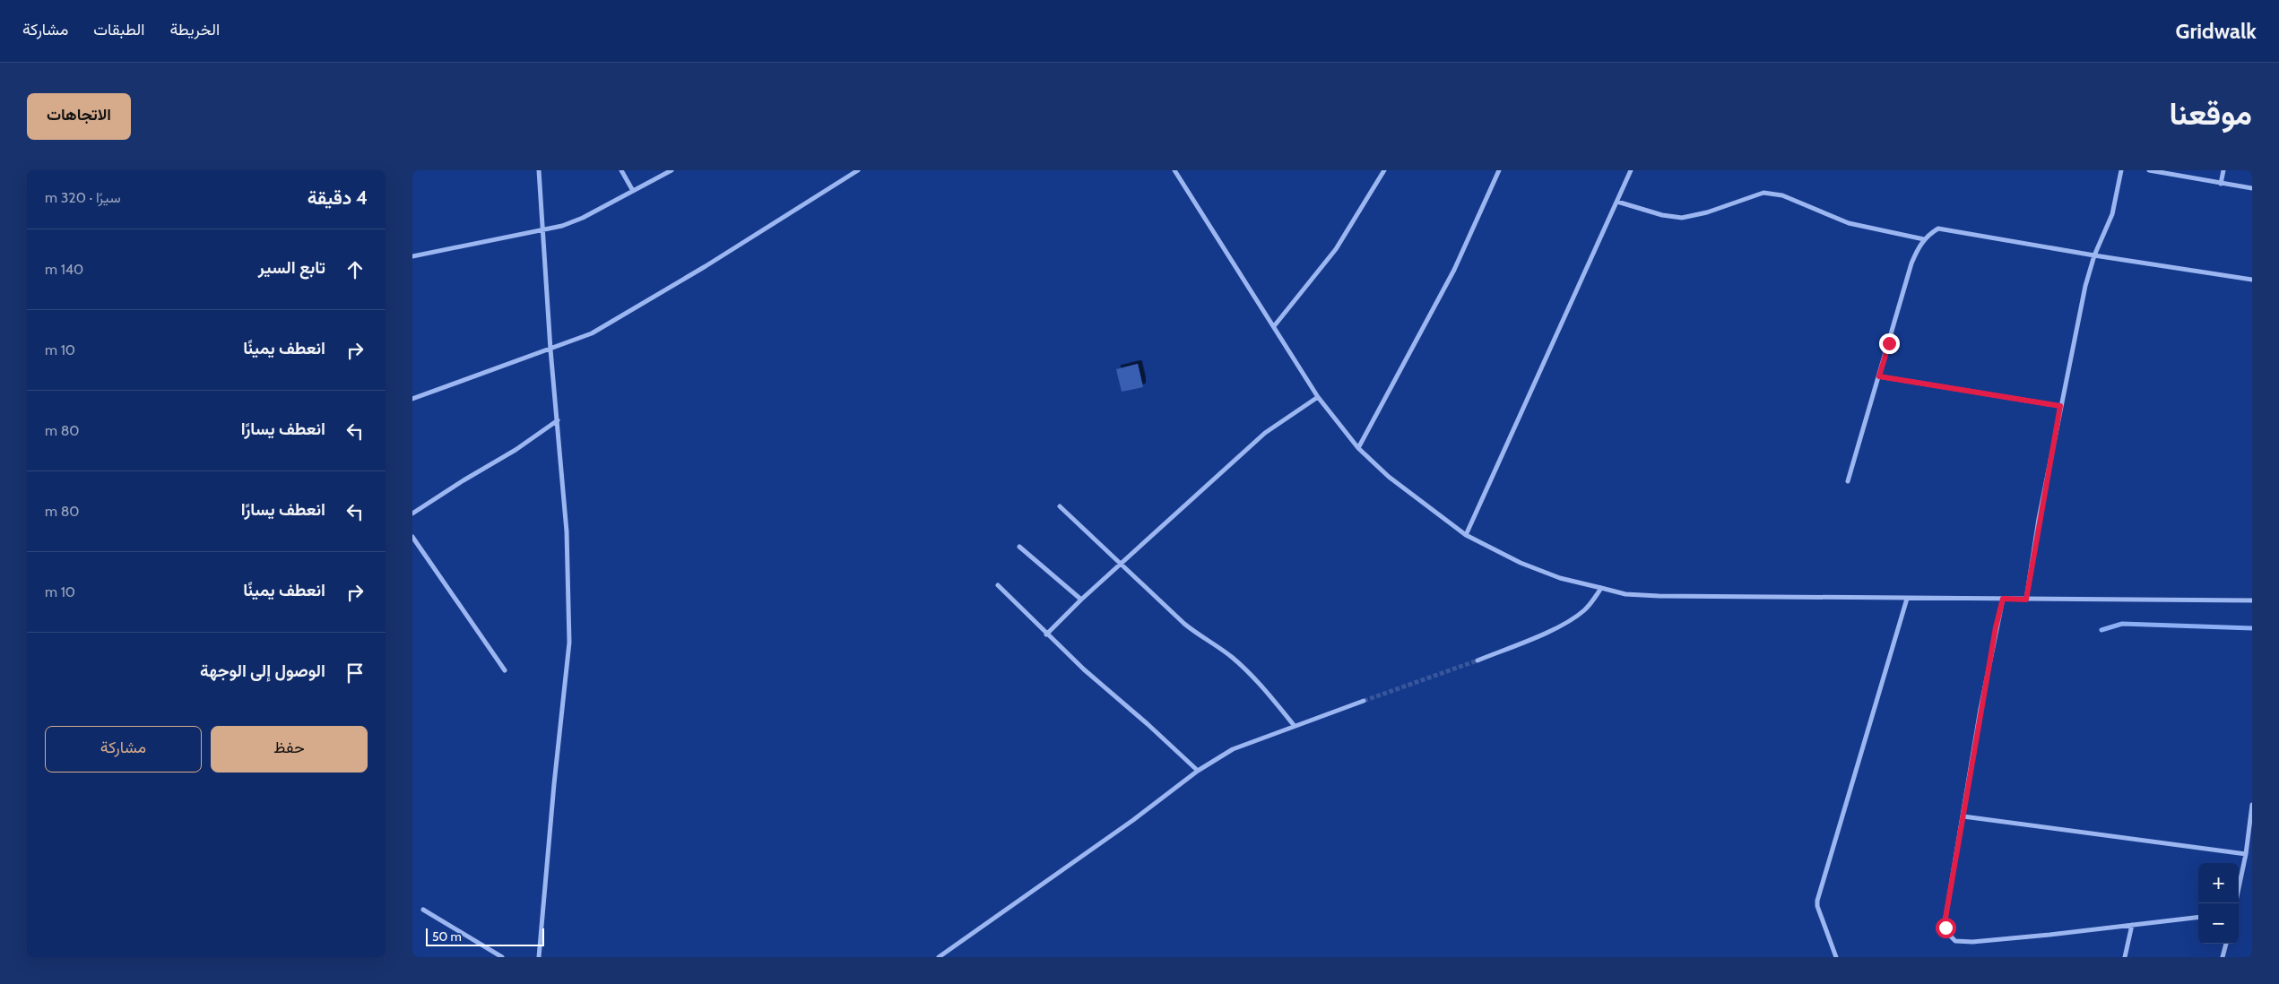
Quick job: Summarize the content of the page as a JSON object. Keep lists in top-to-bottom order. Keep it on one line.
{"scale_bar":"50 m","page":{"header":"Gridwalk","nav":["الخريطة","الطبقات","مشاركة"],"title":"موقعنا","buttons":["الاتجاهات",["حفظ","مشاركة"]],"heading":["4 دقيقة","سيرًا · 320 m"],"list":[["تابع السير","140 m"],["انعطف يمينًا","10 m"],["انعطف يسارًا","80 m"],["انعطف يسارًا","80 m"],["انعطف يمينًا","10 m"],"الوصول إلى الوجهة"],"map_buttons":["+","−"],"scale":"50 m"}}
